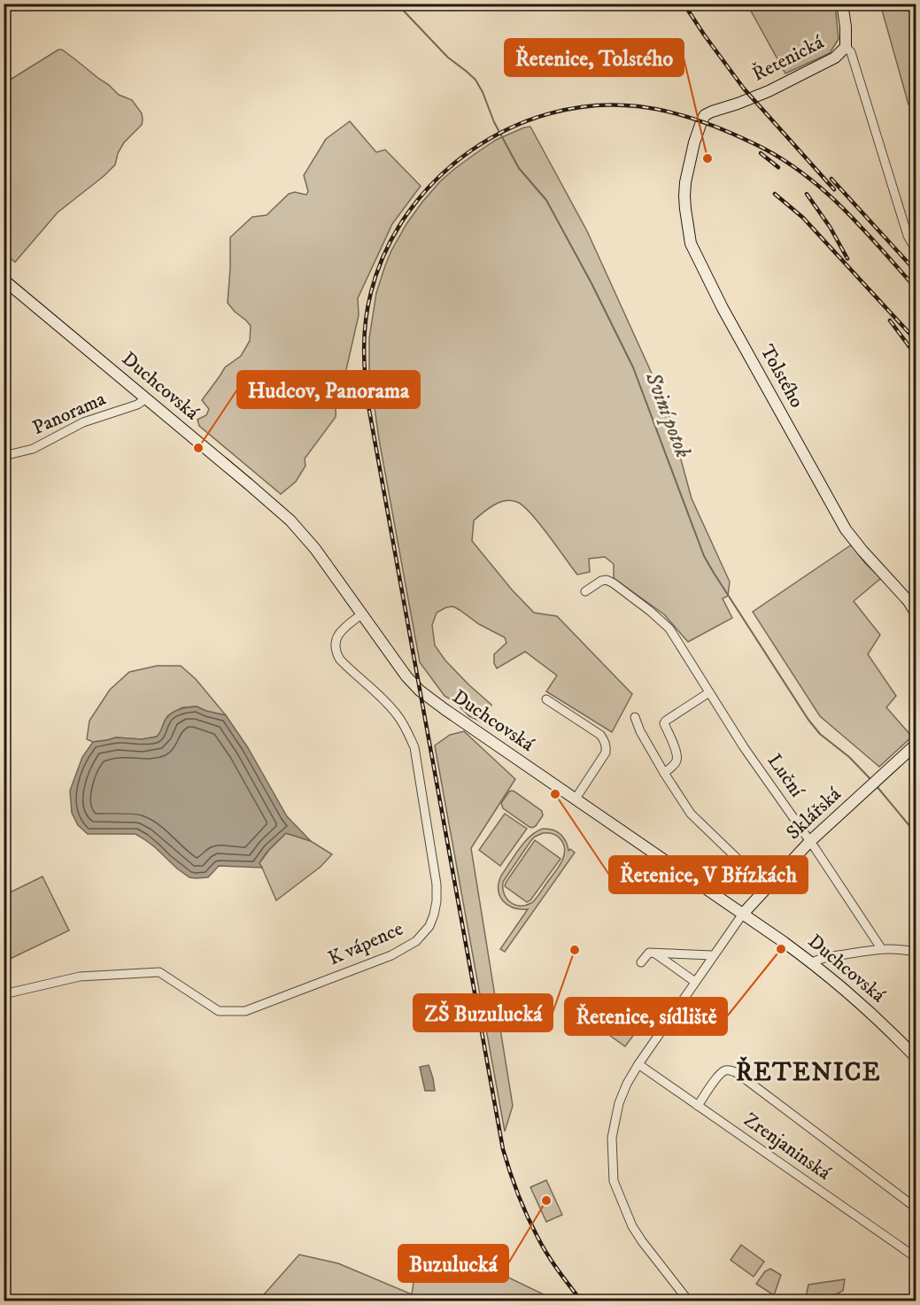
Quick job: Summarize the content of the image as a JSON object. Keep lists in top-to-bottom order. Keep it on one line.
{"streets":{"main road":["Řetenická","Tolstého","Duchcovská","Sklářská"],"street":["Panorama","Luční","K vápence","Zrenjaninská"]},"crossings":[["Řetenická","Tolstého"],["Duchcovská","Panorama"],["Duchcovská","Sklářská"],["Duchcovská","K vápence"],["Luční","Sklářská"]],"districts":["ŘETENICE"],"water":["Sviní potok"],"places":["Řetenice, Tolstého","Hudcov, Panorama","Řetenice, V Břízkách","Řetenice, sídliště","ZŠ Buzulucká","Buzulucká"]}
